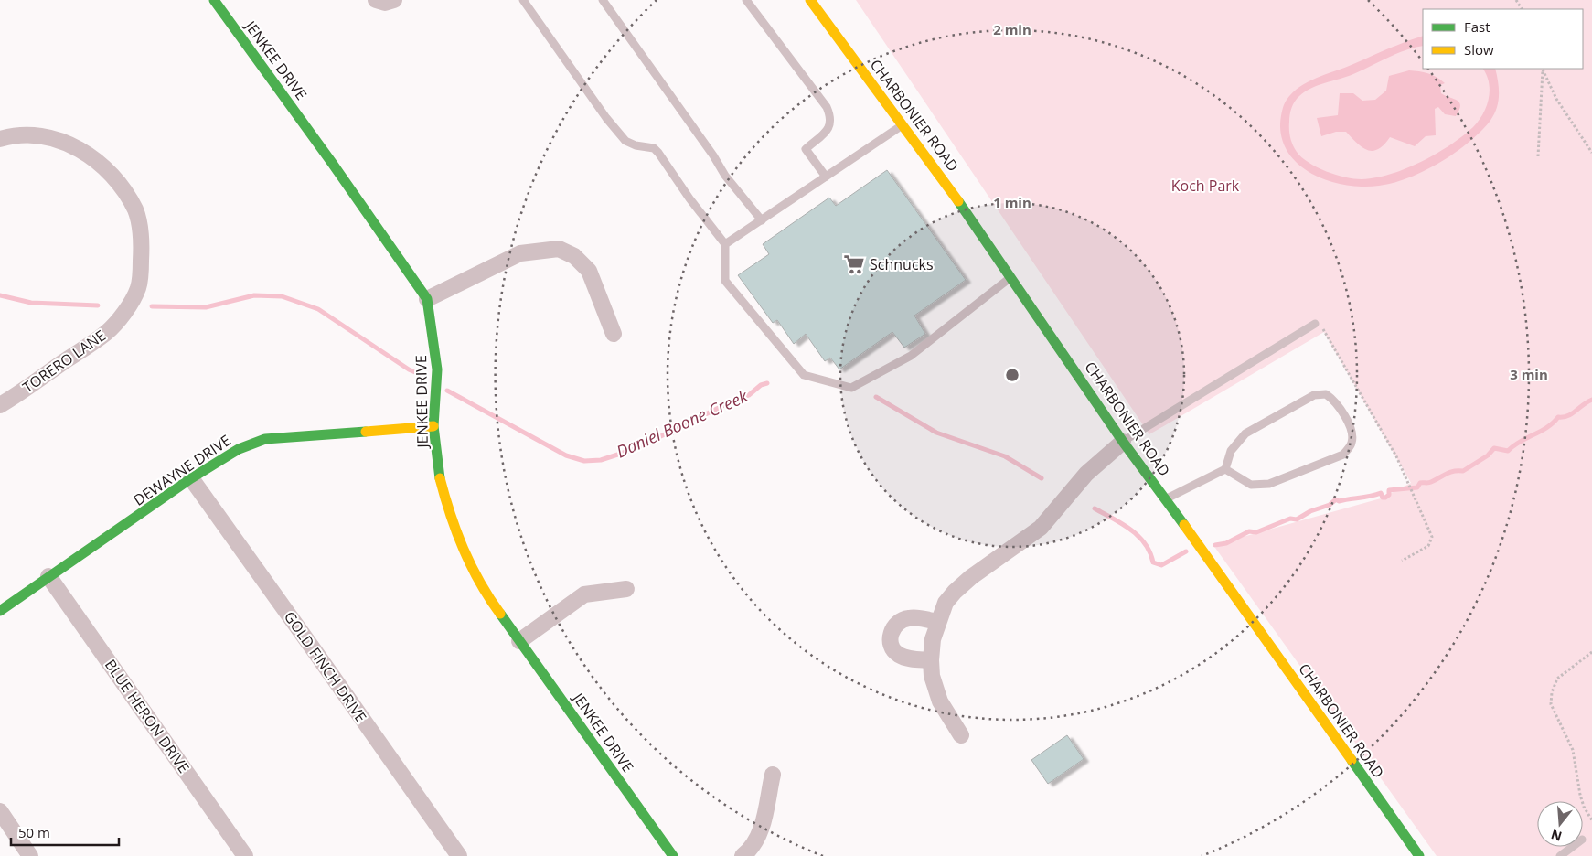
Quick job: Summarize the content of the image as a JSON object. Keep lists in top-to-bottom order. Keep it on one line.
{"streets":{"street":["JENKEE DRIVE","CHARBONIER ROAD","TORERO LANE","DEWAYNE DRIVE","GOLD FINCH DRIVE","BLUE HERON DRIVE"]},"crossings":[["JENKEE DRIVE","DEWAYNE DRIVE"],["DEWAYNE DRIVE","GOLD FINCH DRIVE"],["DEWAYNE DRIVE","BLUE HERON DRIVE"]],"water":["Daniel Boone Creek"],"parks":["Koch Park"],"places":{"supermarket":["Schnucks"]},"legend":["Fast","Slow"],"scale_bar":"50 m","north":"bottom","rings":["2 min","1 min","3 min"]}
